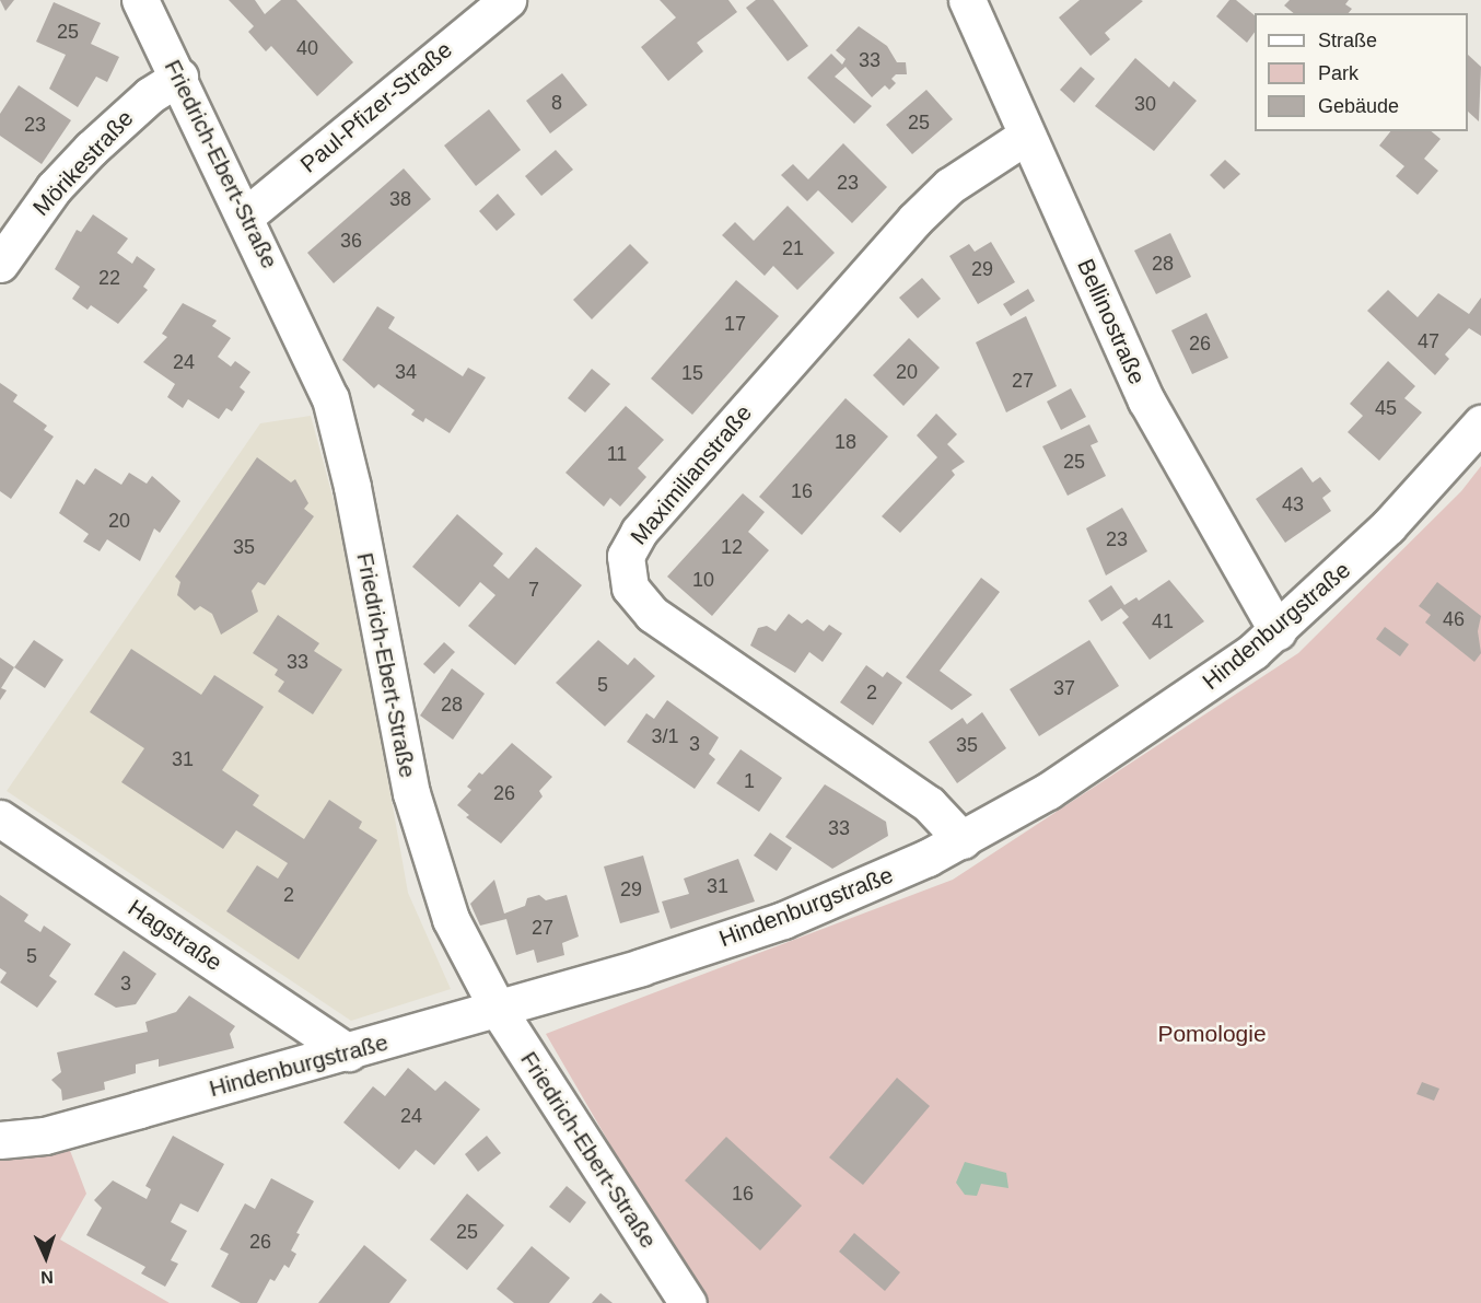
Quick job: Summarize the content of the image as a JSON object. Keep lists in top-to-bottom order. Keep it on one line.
{"streets":{"street":["Paul-Pfizer-Straße","Mörikestraße","Friedrich-Ebert-Straße","Bellinostraße","Maximilianstraße","Hindenburgstraße","Hagstraße"]},"crossings":[["Paul-Pfizer-Straße","Friedrich-Ebert-Straße"],["Mörikestraße","Friedrich-Ebert-Straße"],["Friedrich-Ebert-Straße","Hindenburgstraße"],["Bellinostraße","Maximilianstraße"],["Bellinostraße","Hindenburgstraße"],["Maximilianstraße","Hindenburgstraße"],["Hindenburgstraße","Hagstraße"]],"parks":["Pomologie"],"house_numbers":["25","40","33","8","30","25","23","23","38","36","21","28","29","22","17","47","26","24","34","20","15","27","45","18","11","25","16","43","20","23","35","12","10","7","46","41","33","5","37","2","28","3/1","3","35","31","1","26","33","31","29","2","27","5","3","24","16","25","26"],"legend":["Straße","Park","Gebäude"],"north":"bottom"}
